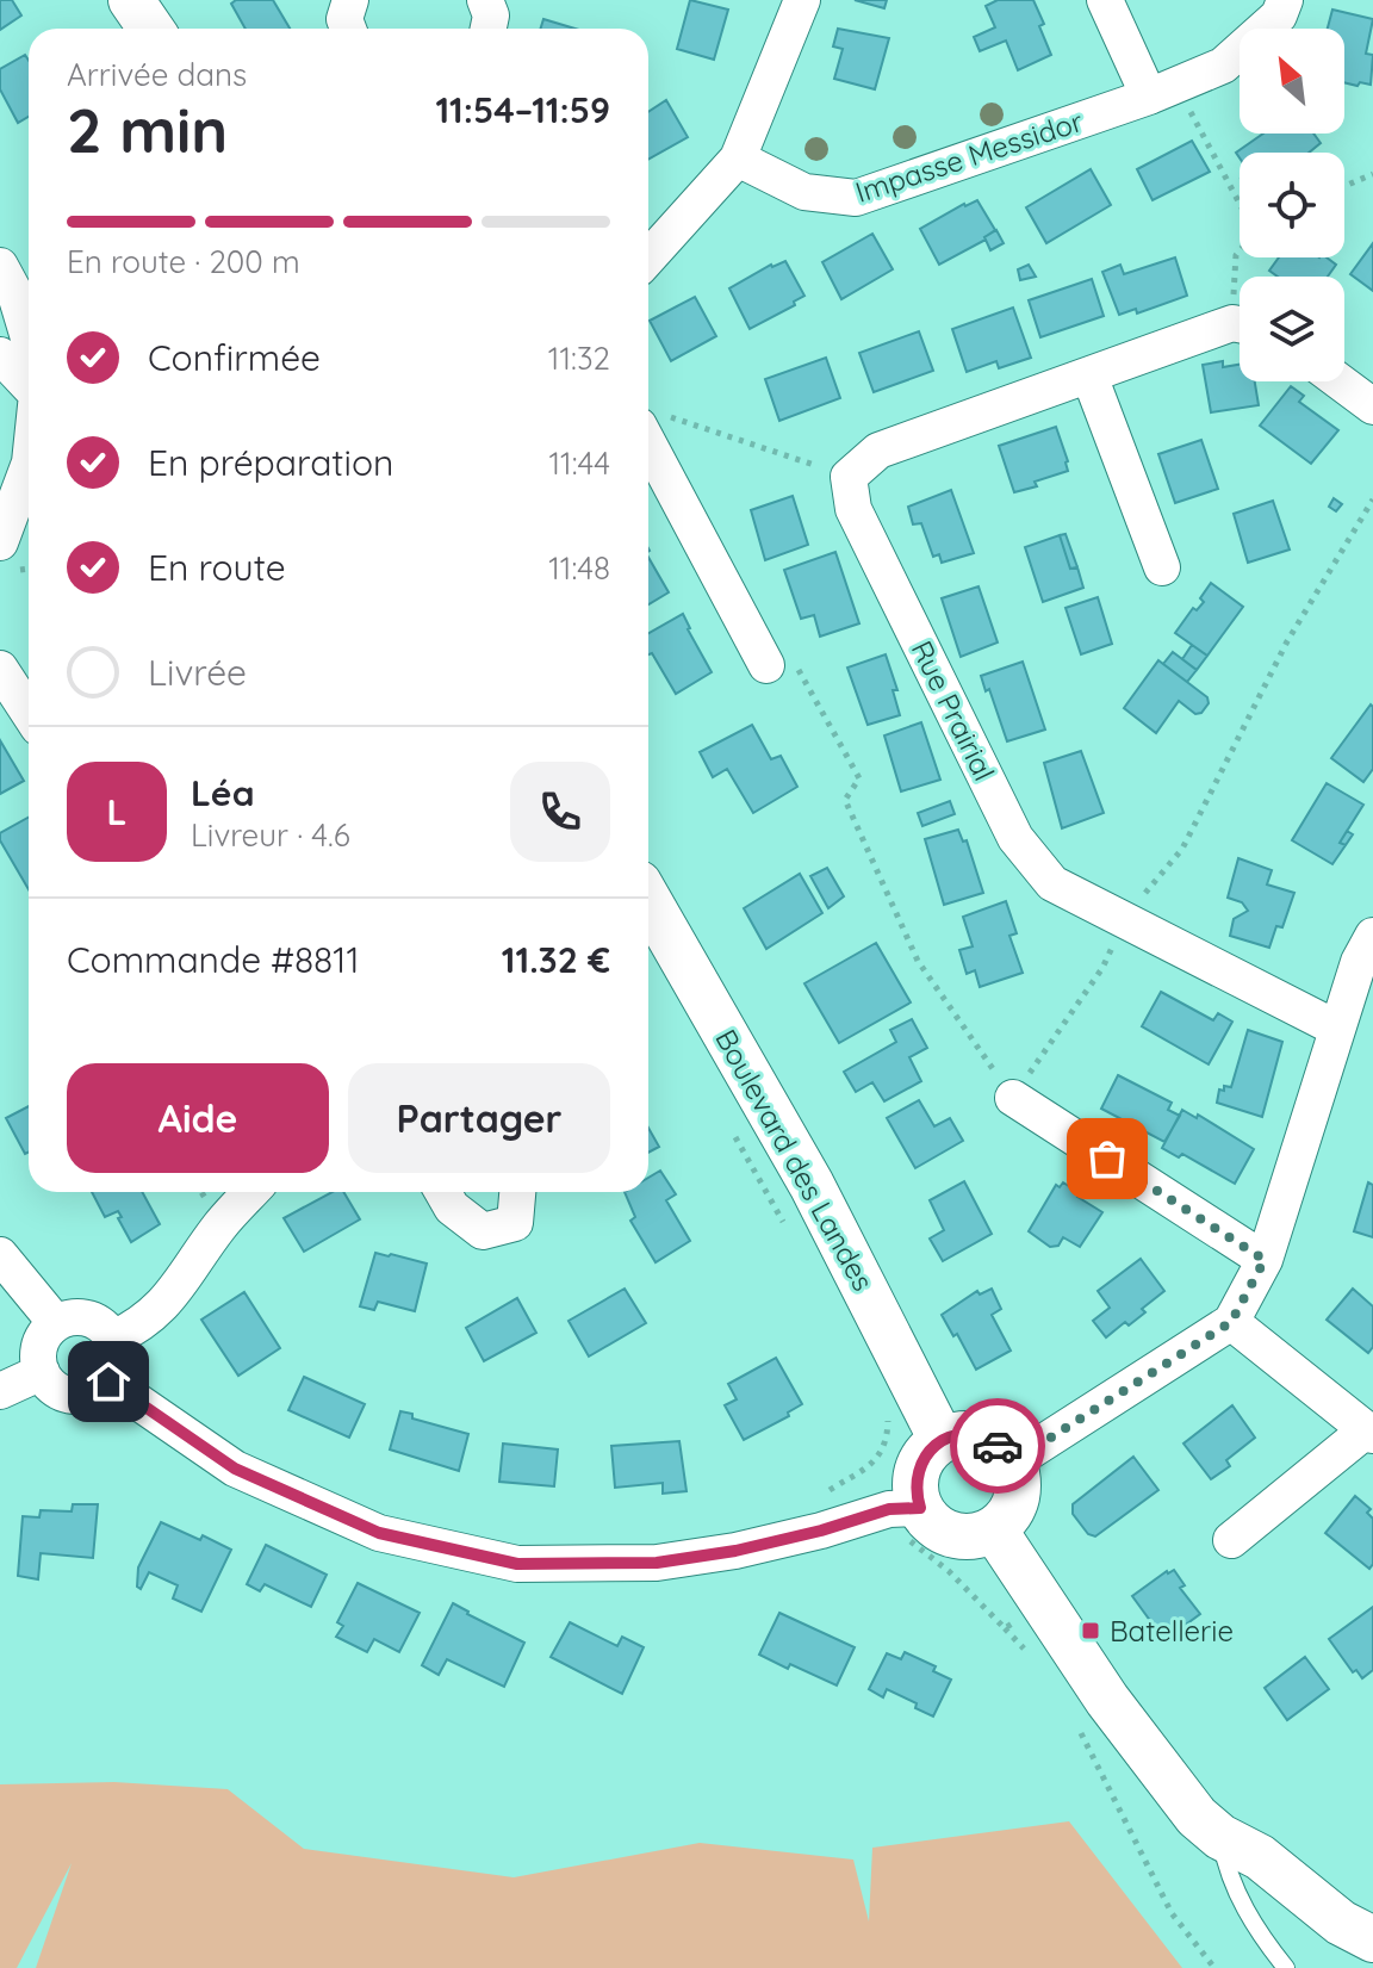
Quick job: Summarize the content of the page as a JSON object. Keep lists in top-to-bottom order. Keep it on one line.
{"streets":{"street":["Impasse Messidor","Rue Prairial","Boulevard des Landes"]},"places":{"transit":["Batellerie"]},"north":"top left","page":{"heading":["2 min","Arrivée dans","11:54–11:59"],"panel":["Léa","Livreur · 4.6","Commande #8811","11.32 €"],"bar":"En route · 200 m","list":[["Confirmée","11:32"],["En préparation","11:44"],["En route","11:48"],"Livrée"],"round":"L","buttons":["Aide","Partager"]}}
